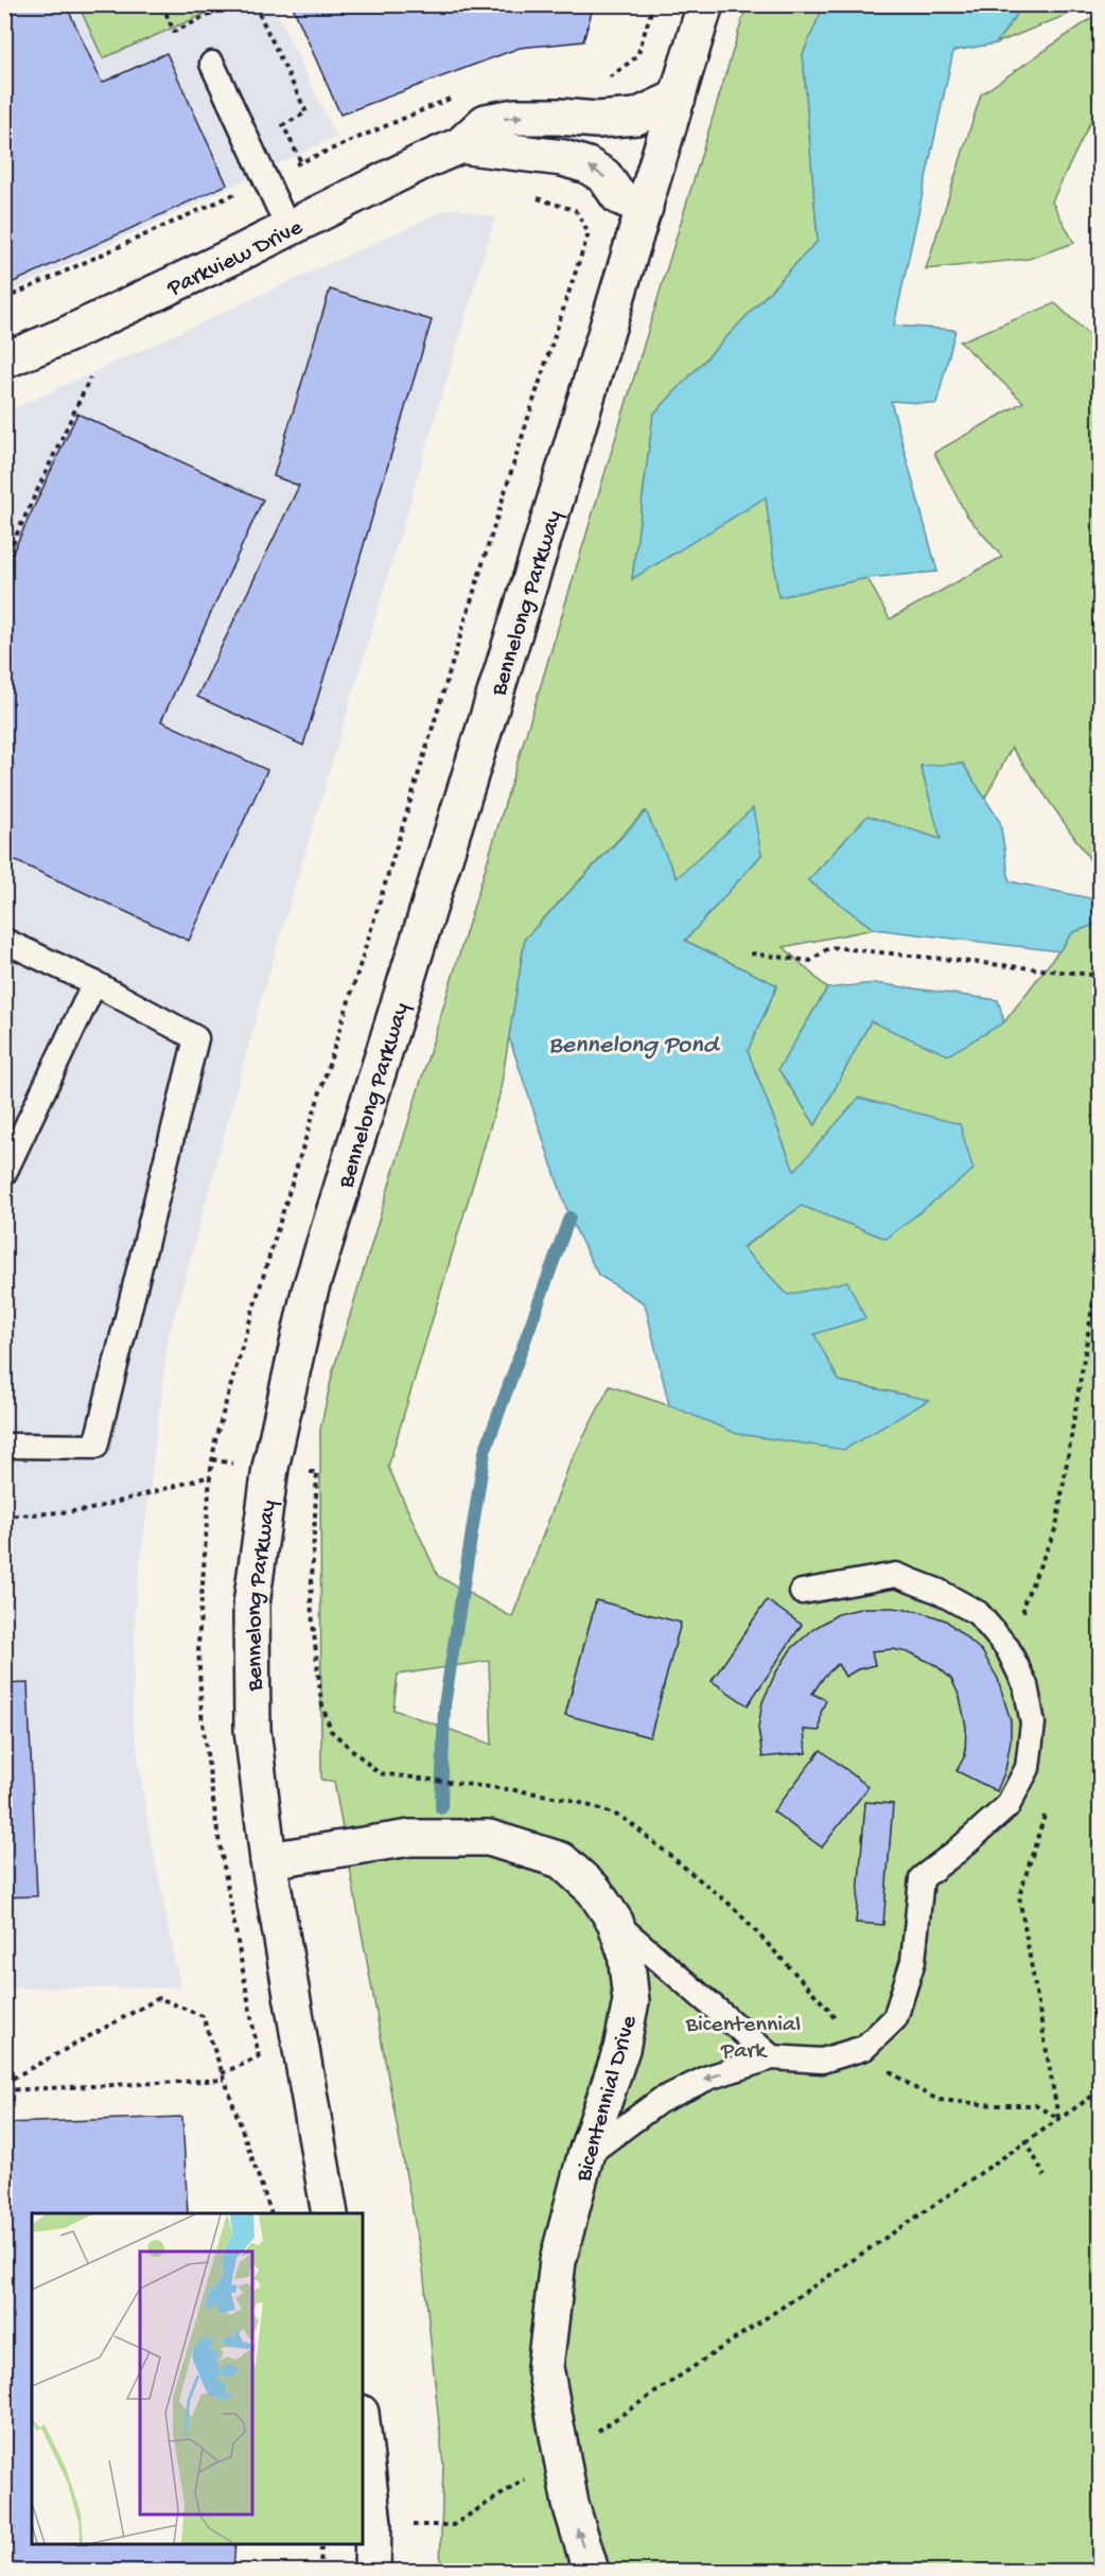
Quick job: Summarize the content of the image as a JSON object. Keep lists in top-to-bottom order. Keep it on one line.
{"streets":{"street":["Parkview Drive","Bennelong Parkway","Bicentennial Drive"]},"crossings":[["Parkview Drive","Bennelong Parkway"],["Bennelong Parkway","Bicentennial Drive"]],"water":["Bennelong Pond"],"parks":["Bicentennial Park"]}
